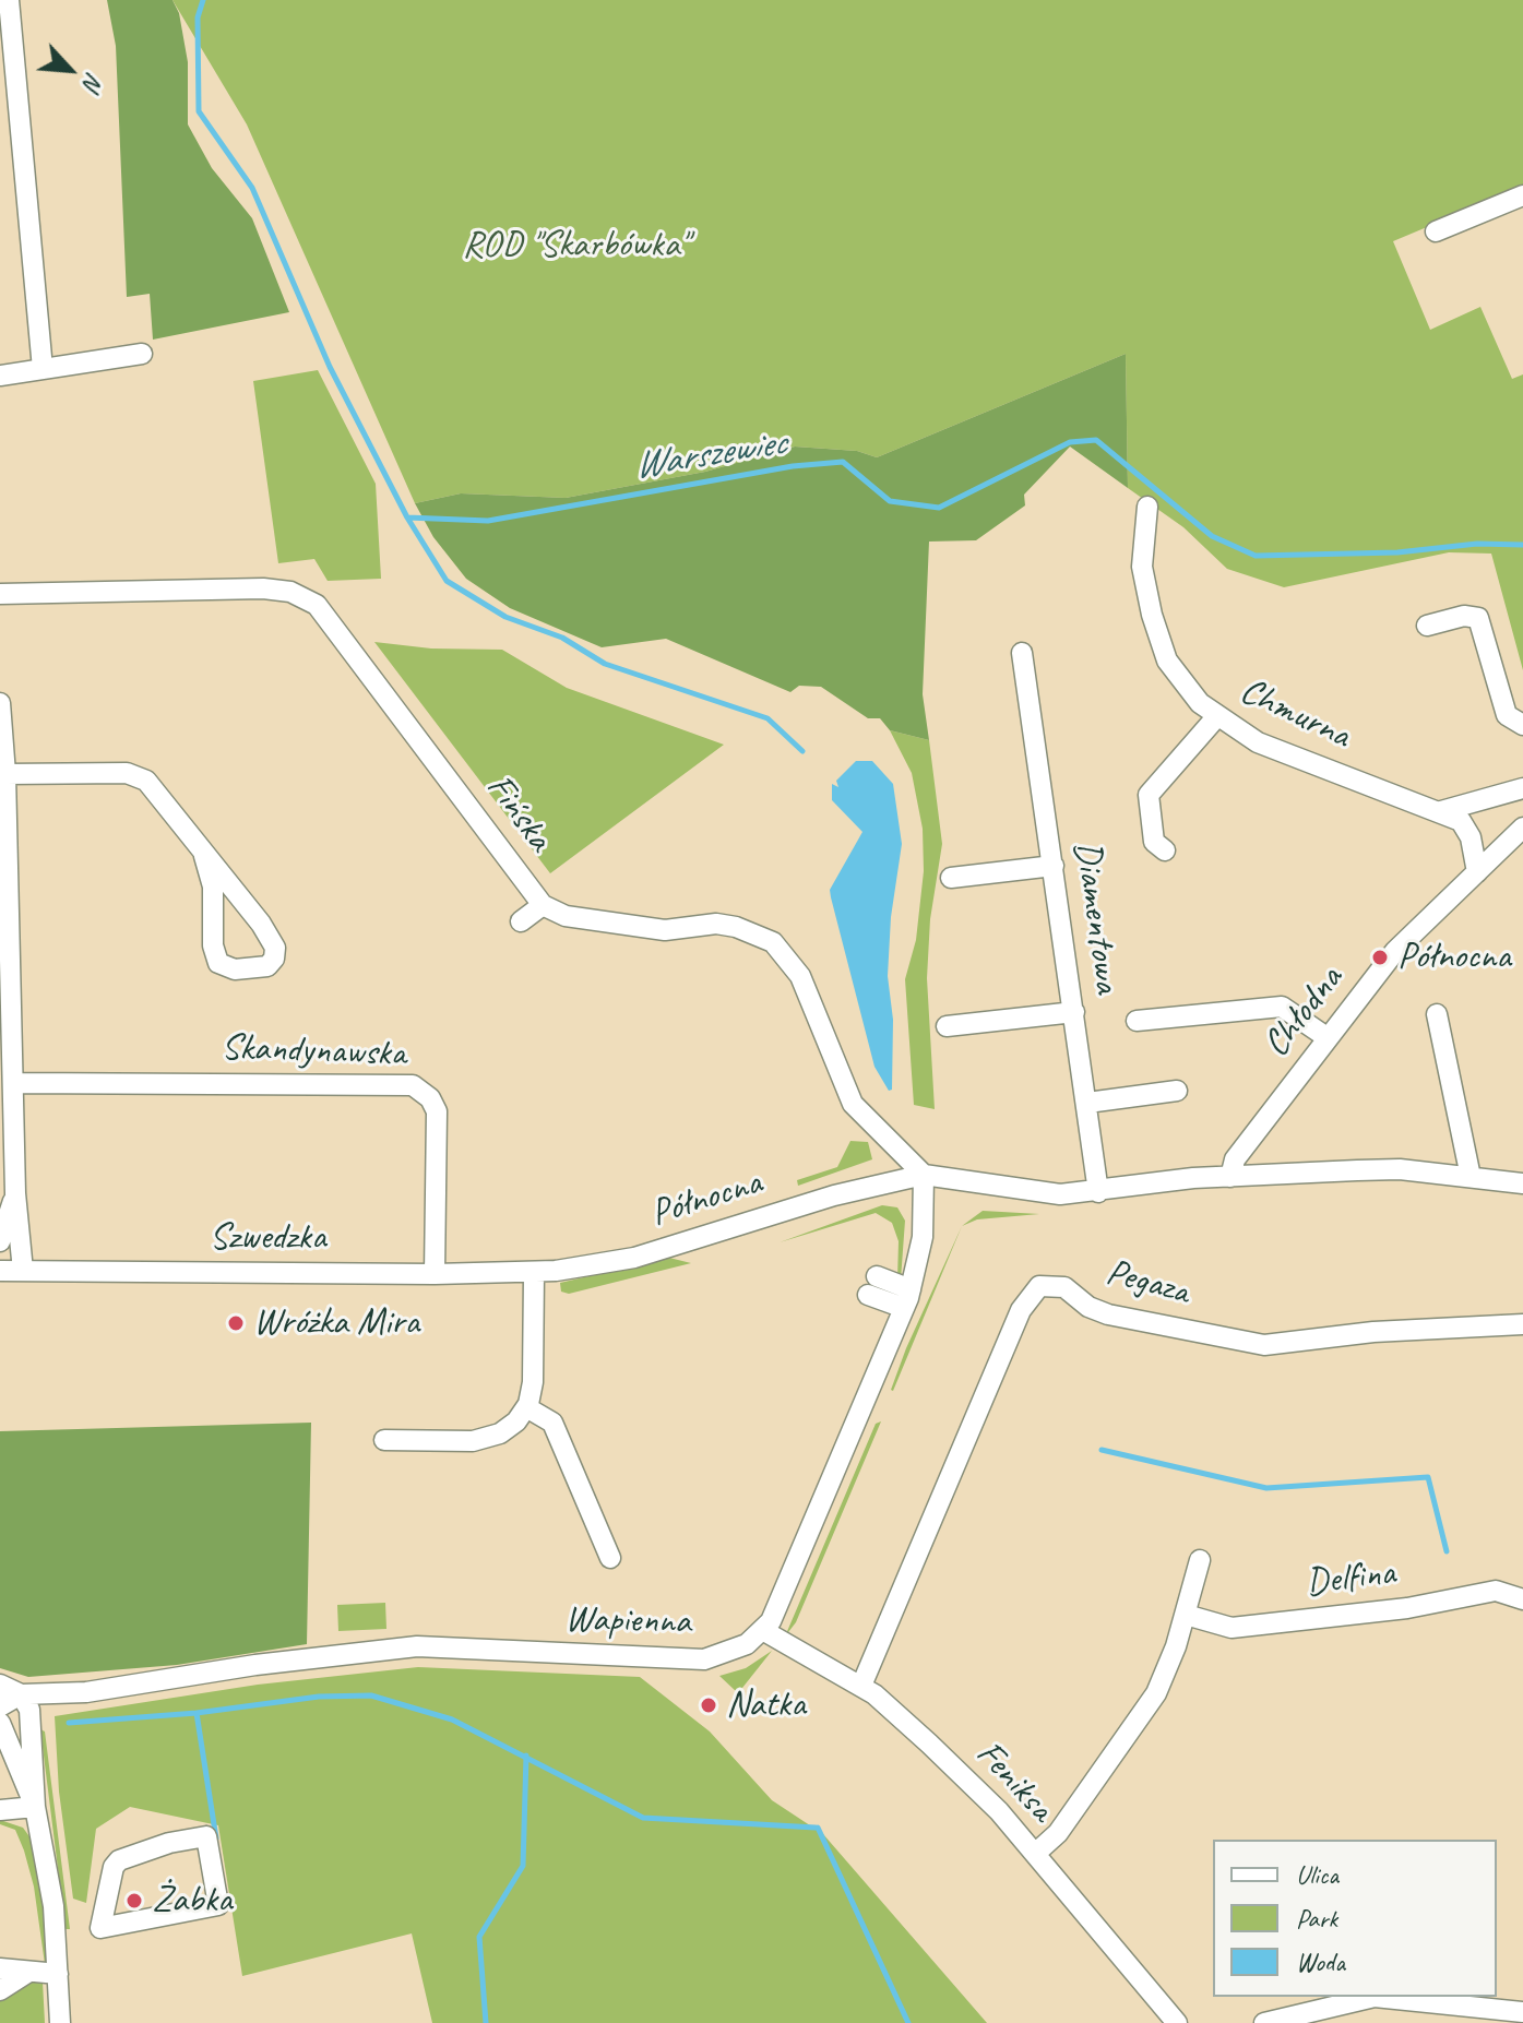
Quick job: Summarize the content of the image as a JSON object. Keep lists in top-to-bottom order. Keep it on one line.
{"streets":{"street":["Chmurna","Fińska","Diamentowa","Chłodna","Skandynawska","Północna","Szwedzka","Pegaza","Delfina","Wapienna","Feniksa"]},"crossings":[["Chmurna","Chłodna"],["Fińska","Północna"],["Diamentowa","Północna"],["Chłodna","Północna"],["Skandynawska","Szwedzka"],["Północna","Szwedzka"],["Pegaza","Feniksa"],["Wapienna","Feniksa"]],"water":["Warszewiec"],"parks":["ROD \"Skarbówka\""],"places":["Północna","Wróżka Mira","Natka","Żabka"],"legend":["Ulica","Park","Woda"],"north":"bottom right"}
